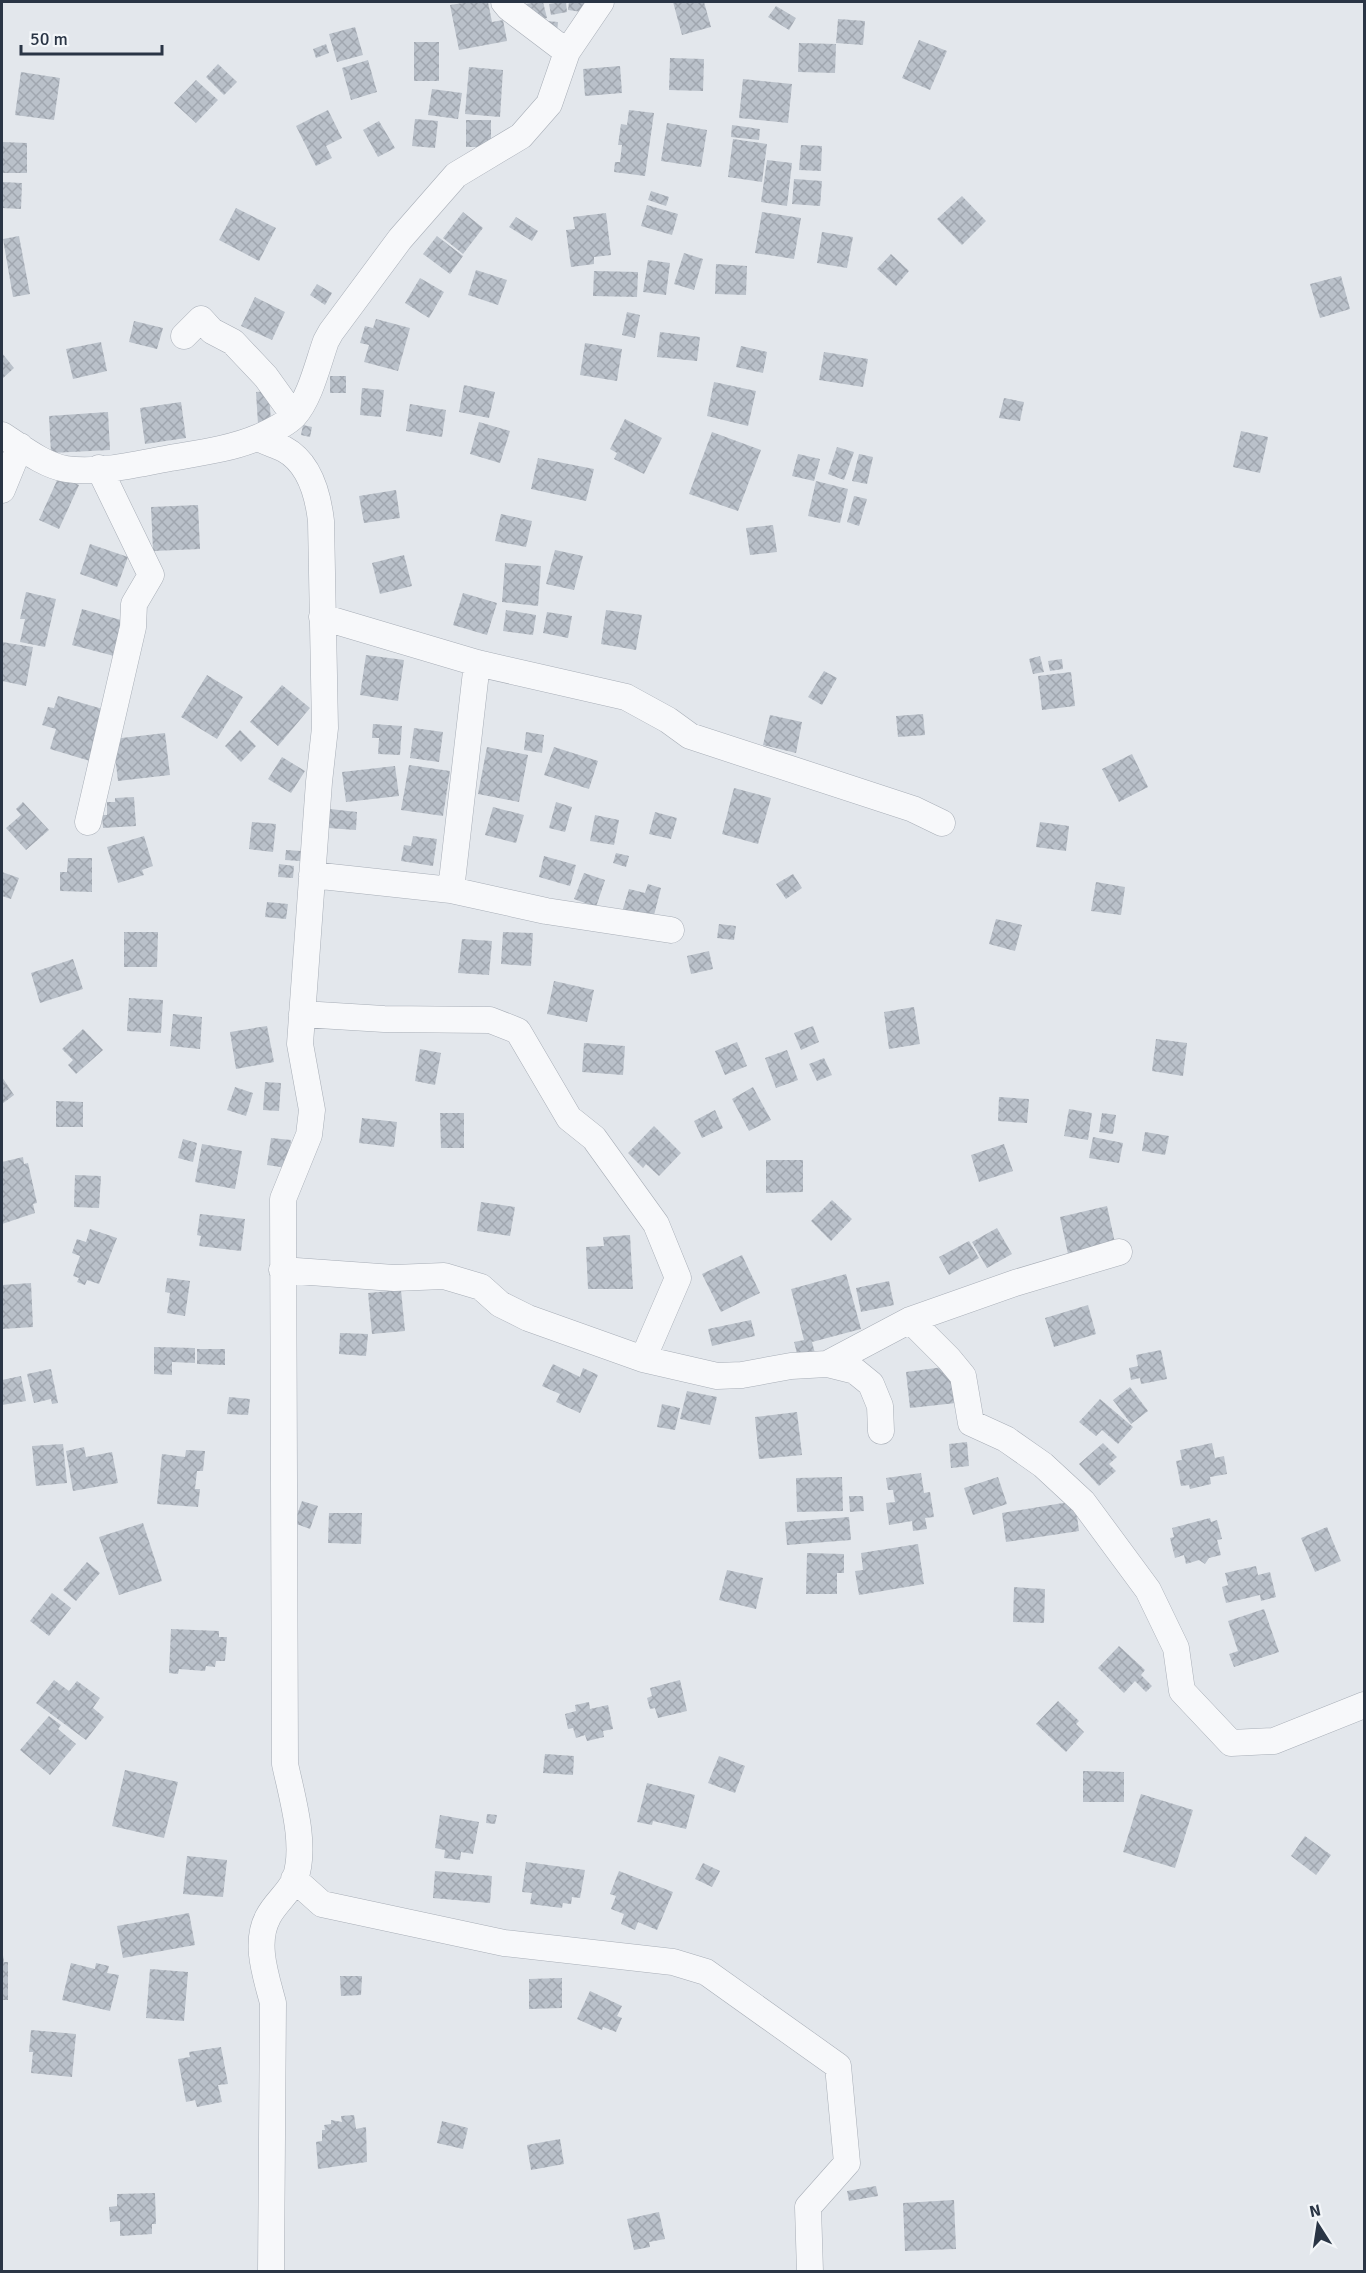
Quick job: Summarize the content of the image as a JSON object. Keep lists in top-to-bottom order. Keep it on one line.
{"scale_bar":"50 m","north":"top"}
